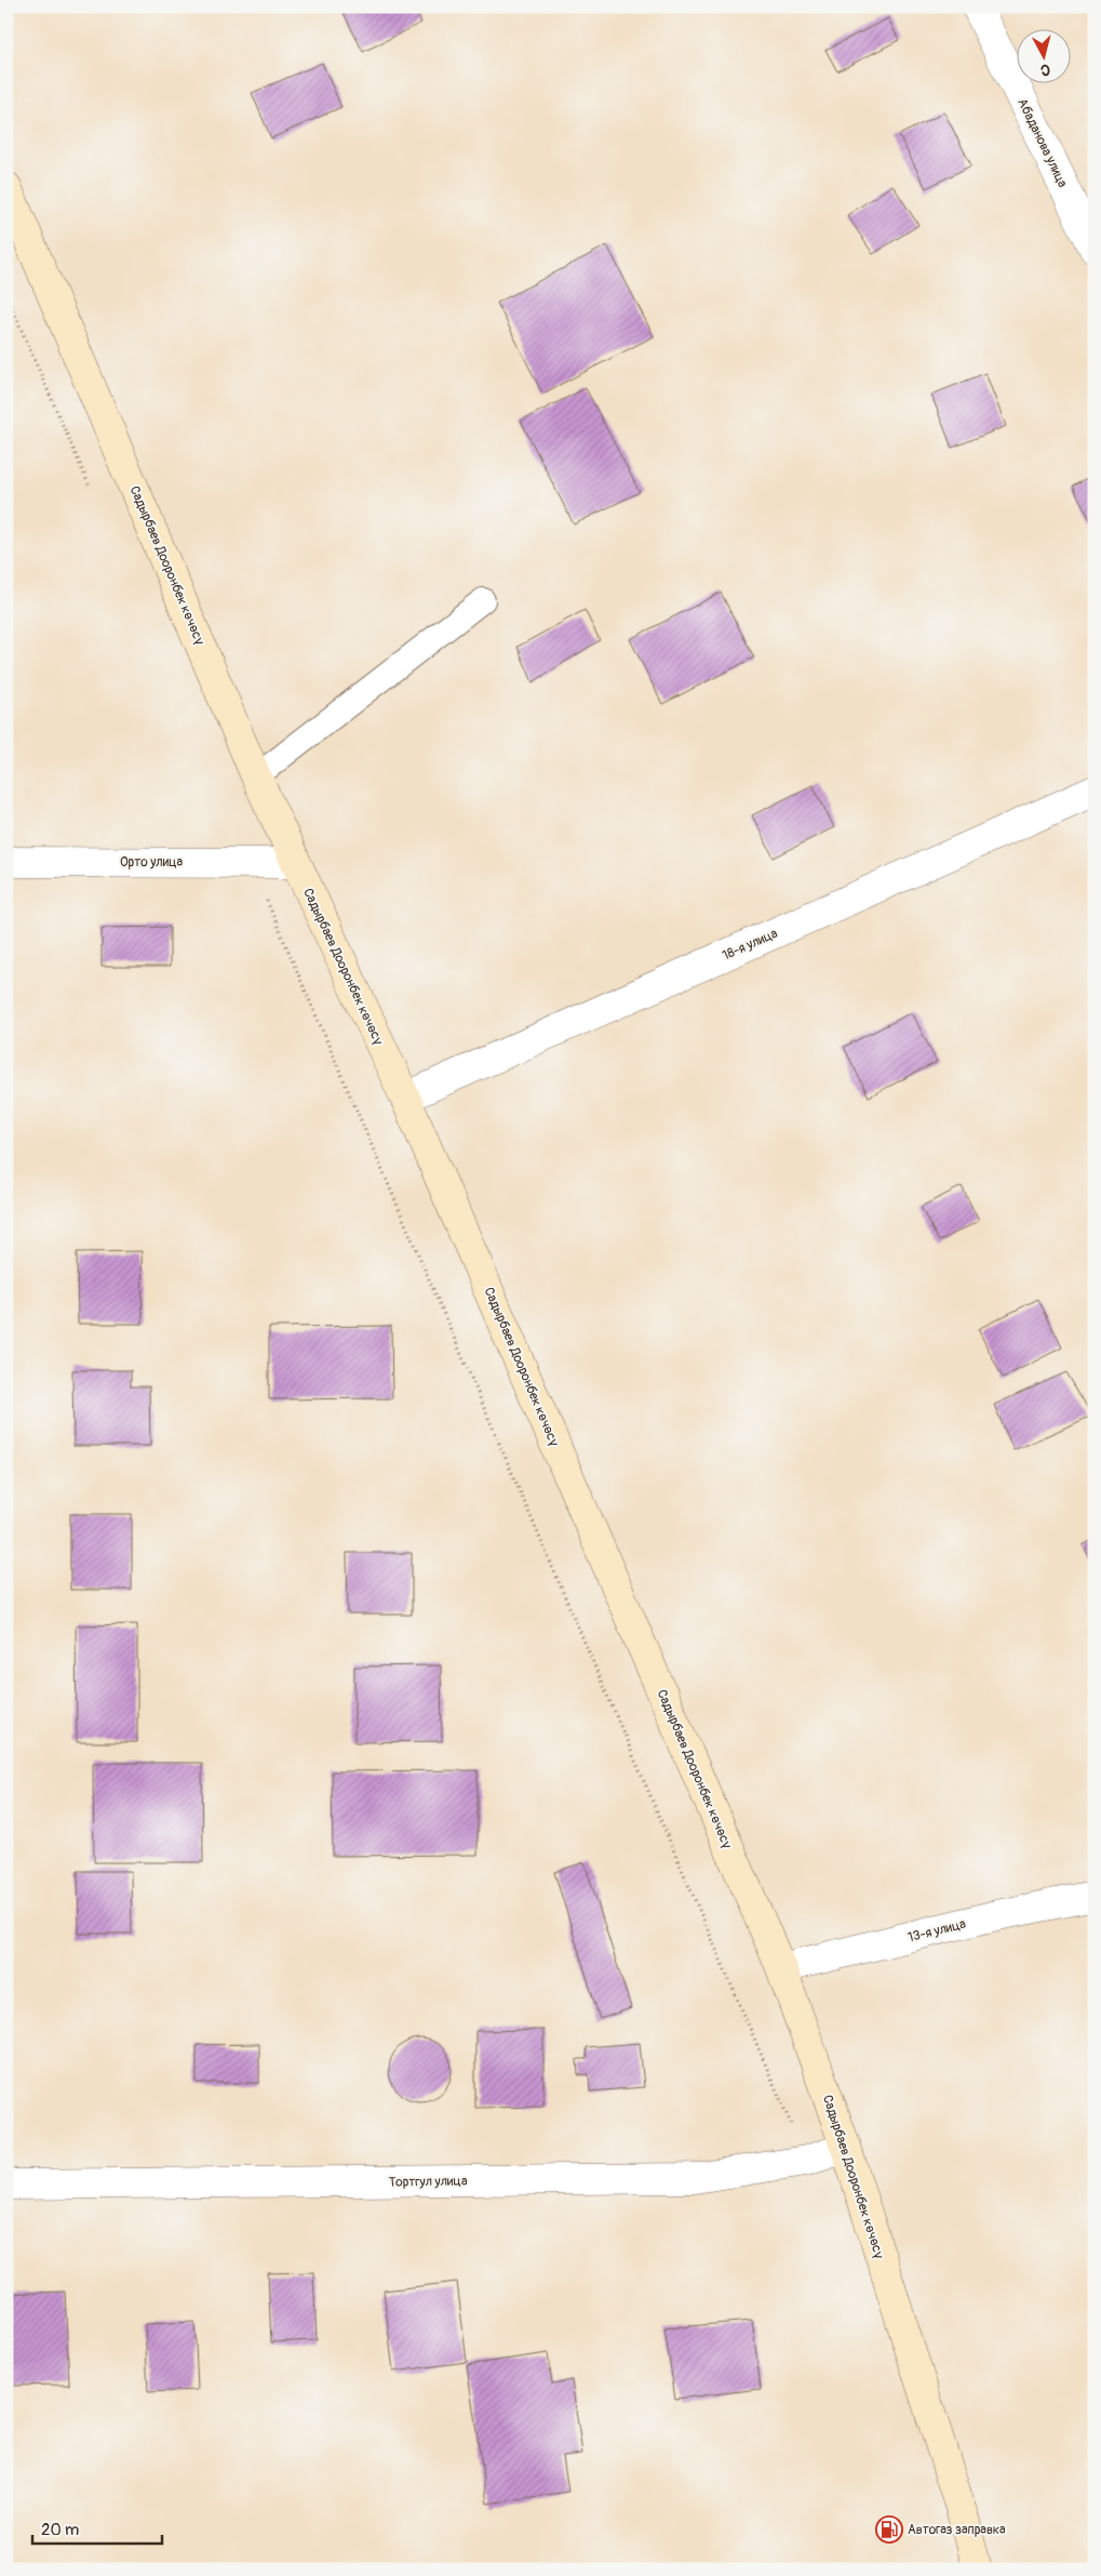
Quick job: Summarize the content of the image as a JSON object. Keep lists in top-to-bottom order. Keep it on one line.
{"streets":{"main road":["Садырбаев Дооронбек көчөсү"],"street":["Абаданова улица","Орто улица","18-я улица","13-я улица","Тортгул улица"]},"crossings":[["Садырбаев Дооронбек көчөсү","Орто улица"],["Садырбаев Дооронбек көчөсү","18-я улица"],["Садырбаев Дооронбек көчөсү","13-я улица"],["Садырбаев Дооронбек көчөсү","Тортгул улица"]],"places":{"fuel station":["Автогаз заправка"]},"scale_bar":"20 m","north":"bottom"}
